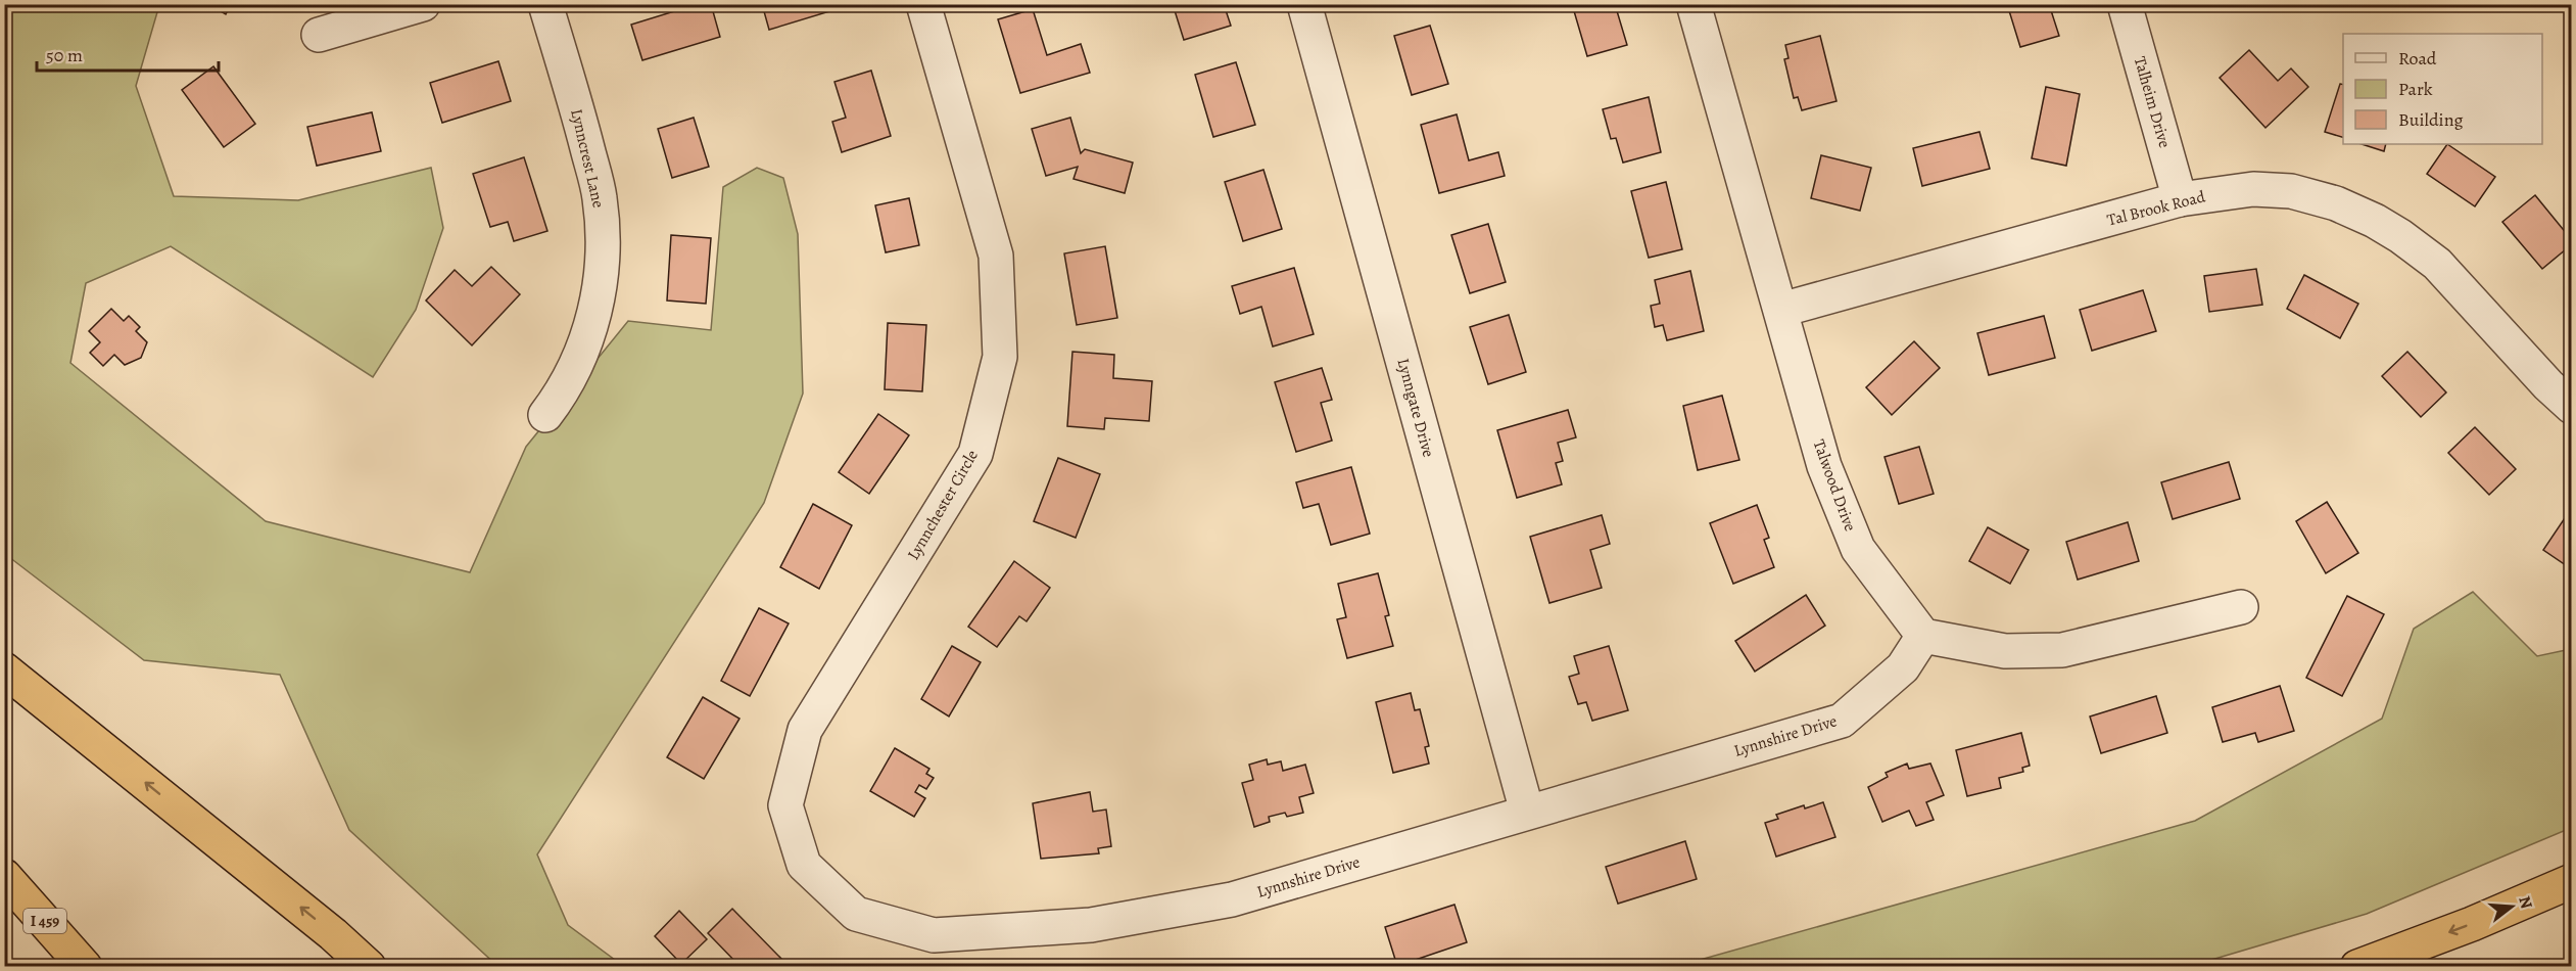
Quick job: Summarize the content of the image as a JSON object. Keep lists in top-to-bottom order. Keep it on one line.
{"streets":{"highway":["I 459"],"street":["Talheim Drive","Lynncrest Lane","Tal Brook Road","Lynngate Drive","Talwood Drive","Lynnchester Circle","Lynnshire Drive"]},"crossings":[["Talheim Drive","Tal Brook Road"],["Tal Brook Road","Talwood Drive"],["Lynngate Drive","Lynnshire Drive"],["Talwood Drive","Lynnshire Drive"],["Lynnchester Circle","Lynnshire Drive"]],"legend":["Road","Park","Building"],"scale_bar":"50 m","north":"right"}
